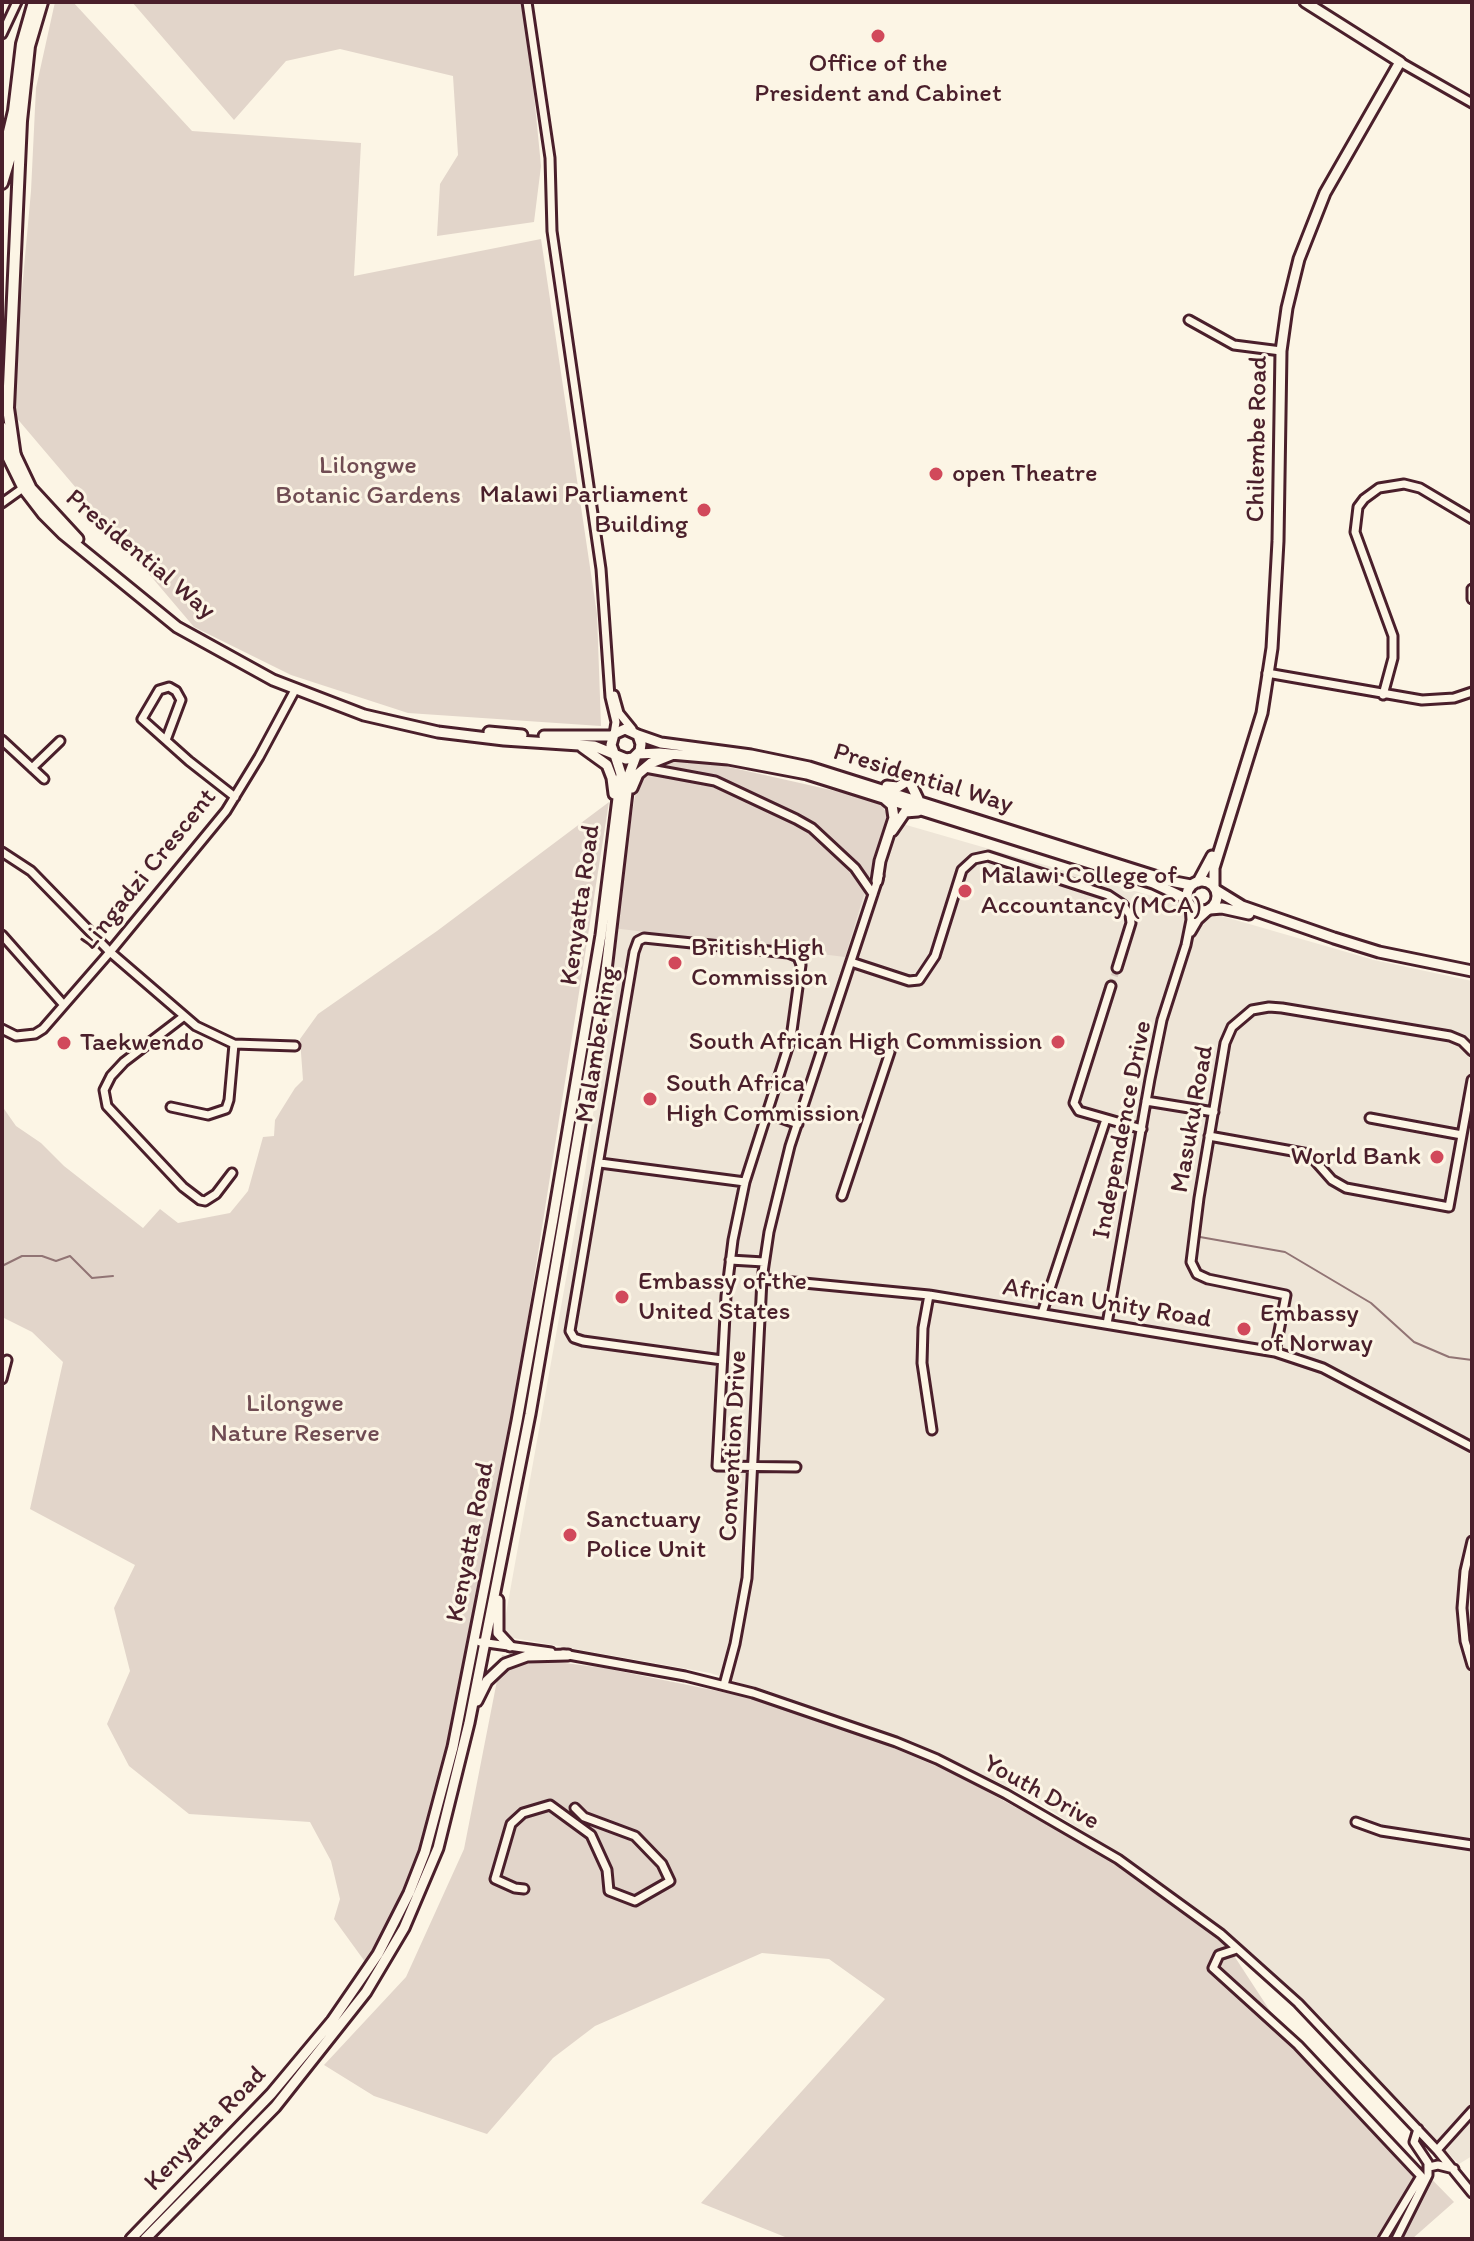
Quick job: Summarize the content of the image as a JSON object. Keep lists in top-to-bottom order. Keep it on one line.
{"streets":{"main road":["Chilembe Road","Presidential Way","Kenyatta Road"],"street":["Lingadzi Crescent","Malambe Ring","Masuku Road","Independence Drive","African Unity Road","Convention Drive","Youth Drive"]},"crossings":[["Presidential Way","Lingadzi Crescent"],["Presidential Way","Kenyatta Road"],["Presidential Way","Independence Drive"],["Presidential Way","Convention Drive"],["Kenyatta Road","Youth Drive"],["Malambe Ring","Convention Drive"],["Masuku Road","African Unity Road"],["Independence Drive","African Unity Road"],["African Unity Road","Convention Drive"],["Convention Drive","Youth Drive"]],"parks":["Lilongwe Botanic Gardens","Lilongwe Nature Reserve"],"places":["Office of the President and Cabinet","open Theatre","Malawi Parliament Building","Malawi College of Accountancy (MCA)","British High Commission","South African High Commission","Taekwendo","South Africa High Commission","World Bank","Embassy of the United States","Embassy of Norway","Sanctuary Police Unit"]}
